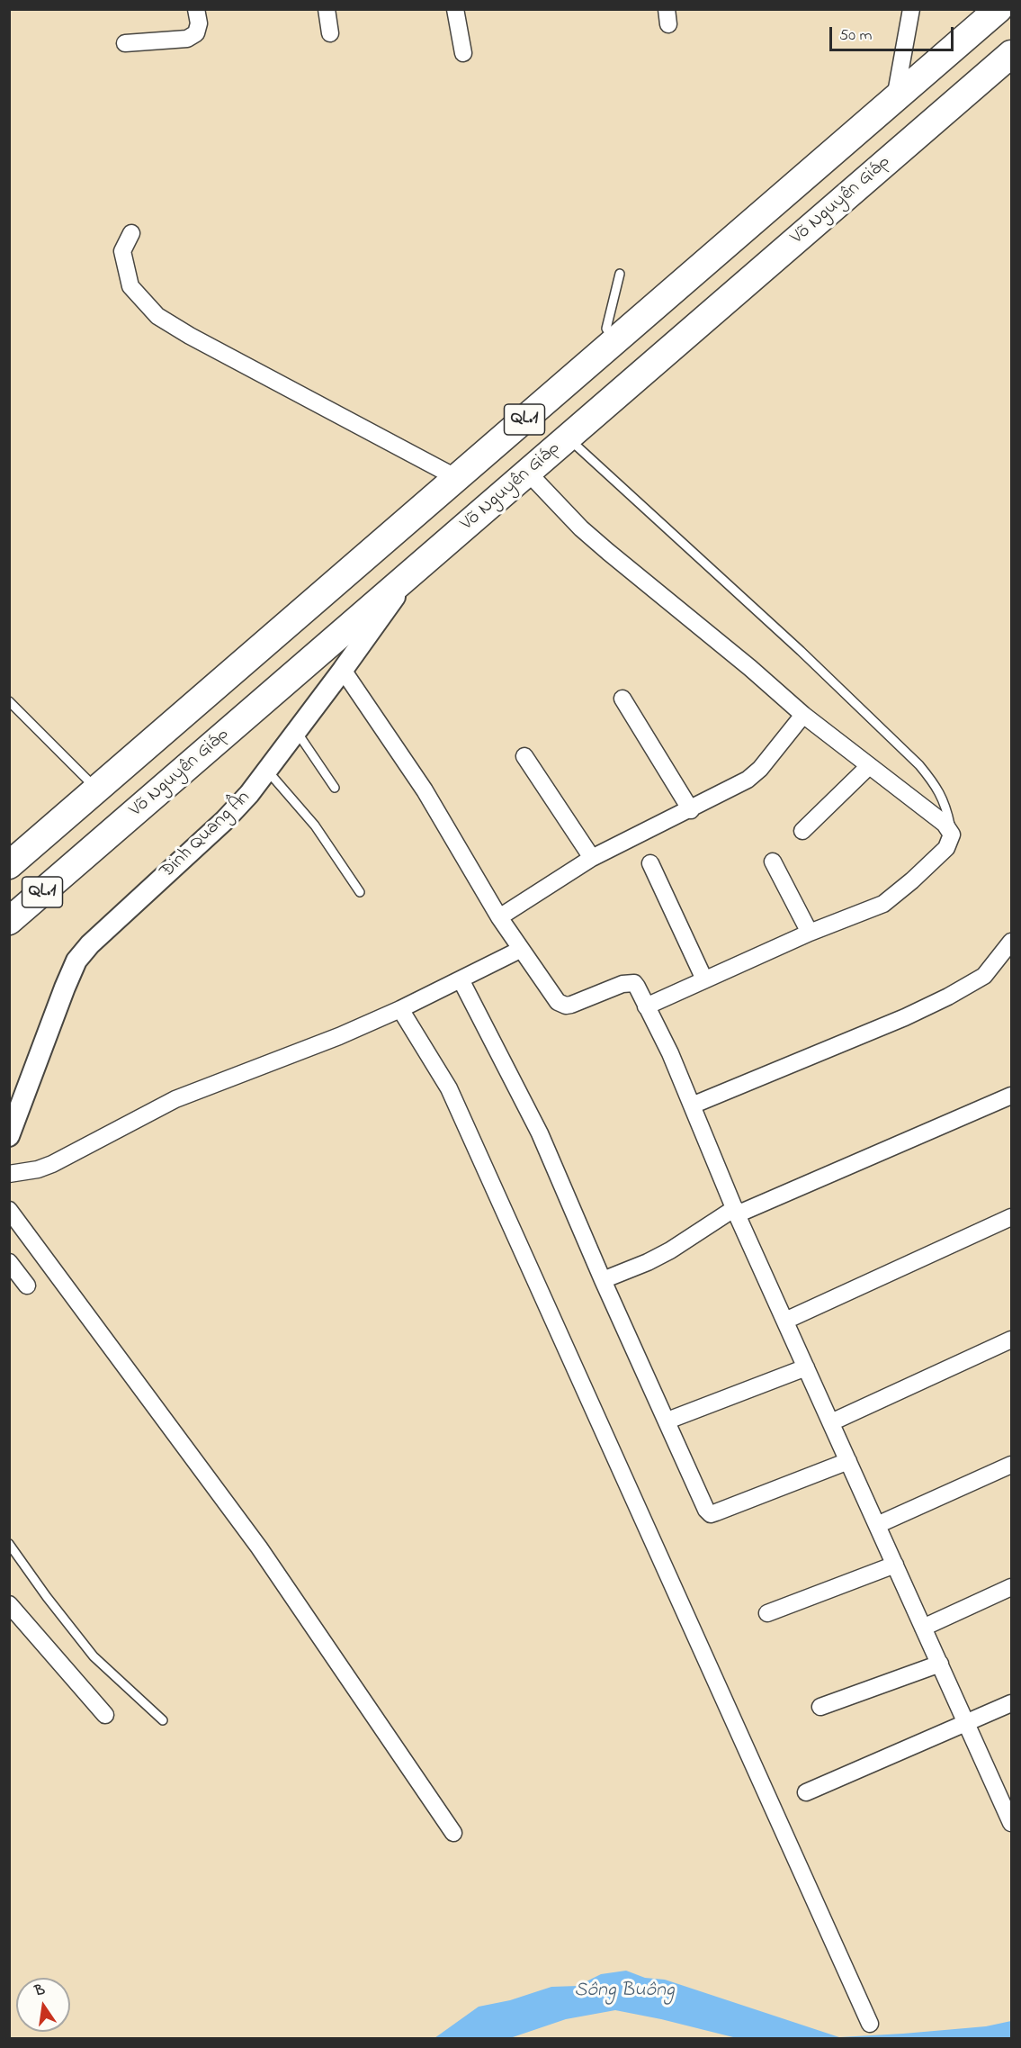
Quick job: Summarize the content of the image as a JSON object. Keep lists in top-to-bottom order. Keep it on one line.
{"streets":{"highway":["Võ Nguyên Giáp","QL.1"],"street":["Đinh Quang Ân"]},"crossings":[["Võ Nguyên Giáp","Đinh Quang Ân"]],"water":["Sông Buông"],"scale_bar":"50 m","north":"top"}
